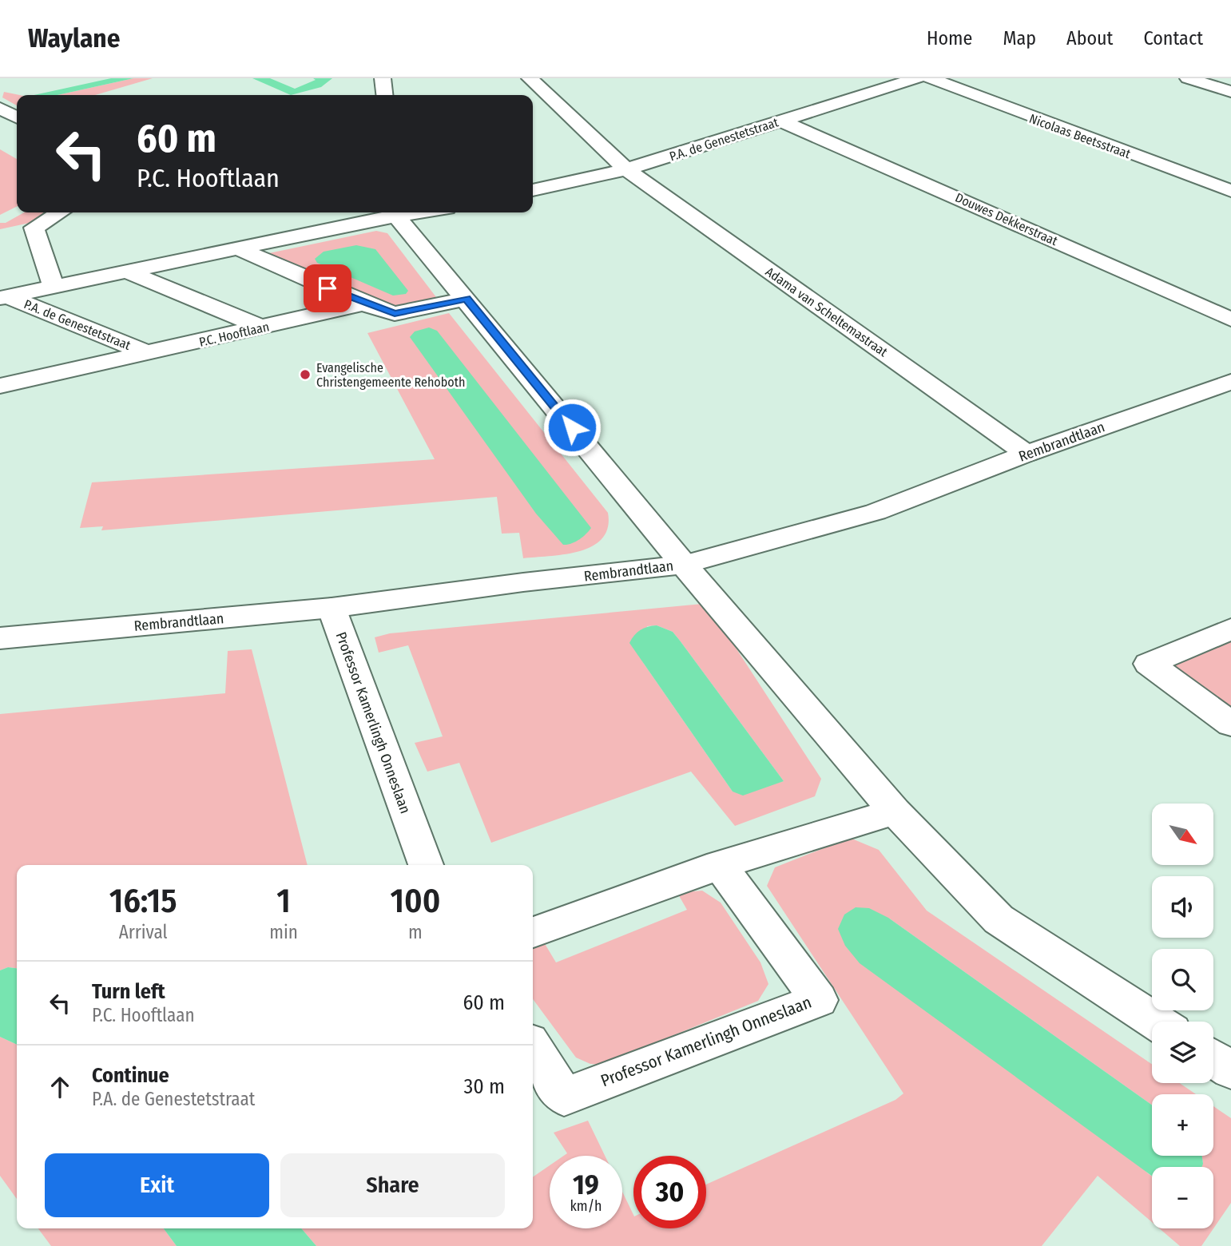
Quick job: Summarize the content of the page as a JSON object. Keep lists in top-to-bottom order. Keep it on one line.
{"streets":{"street":["Nicolaas Beetsstraat","P.A. de Genestetstraat","Douwes Dekkerstraat","Adama van Scheltemastraat","P.C. Hooftlaan","Rembrandtlaan","Professor Kamerlingh Onneslaan"]},"crossings":[["P.A. de Genestetstraat","Douwes Dekkerstraat"],["P.A. de Genestetstraat","Adama van Scheltemastraat"],["P.A. de Genestetstraat","P.C. Hooftlaan"],["Adama van Scheltemastraat","Rembrandtlaan"],["Rembrandtlaan","Professor Kamerlingh Onneslaan"]],"places":["Evangelische Christengemeente Rehoboth"],"north":"bottom right","page":{"header":"Waylane","nav":["Home","Map","About","Contact"],"turn":["60 m","P.C. Hooftlaan"],"map_buttons":["+","−"],"eta":["16:15","Arrival","1","min","100","m"],"list":[{"name":"Turn left","note":"P.C. Hooftlaan","value":"60 m"},{"name":"Continue","note":"P.A. de Genestetstraat","value":"30 m"}],"buttons":["Exit","Share"],"speed":"19 km/h","limit":"30"}}
